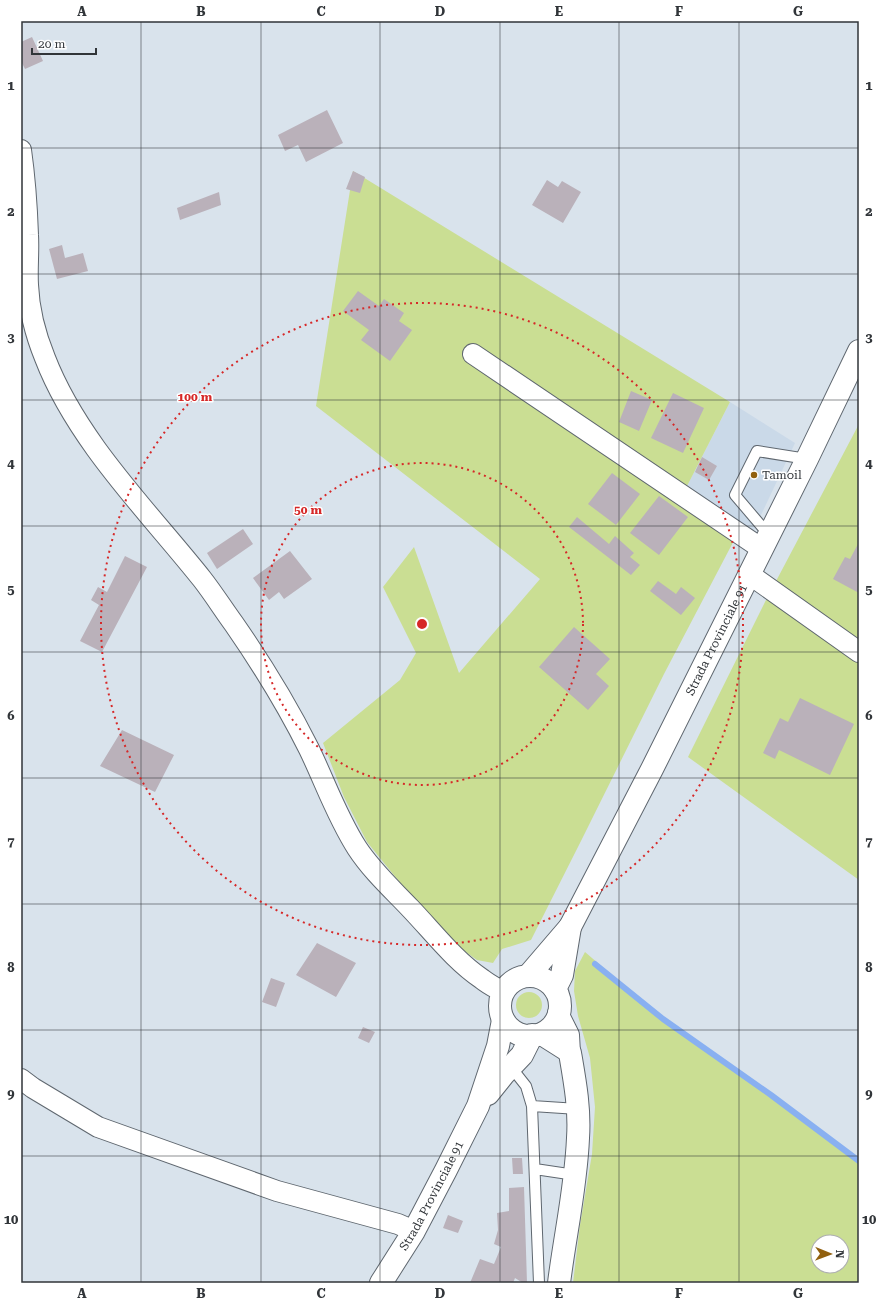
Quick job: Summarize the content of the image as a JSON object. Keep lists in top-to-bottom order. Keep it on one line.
{"streets":{"street":["Strada Provinciale 91"]},"places":["Tamoil"],"scale_bar":"20 m","north":"right","grid":{"columns":["A","B","C","D","E","F","G"],"rows":["1","2","3","4","5","6","7","8","9","10"]},"rings":["100 m","50 m"]}
